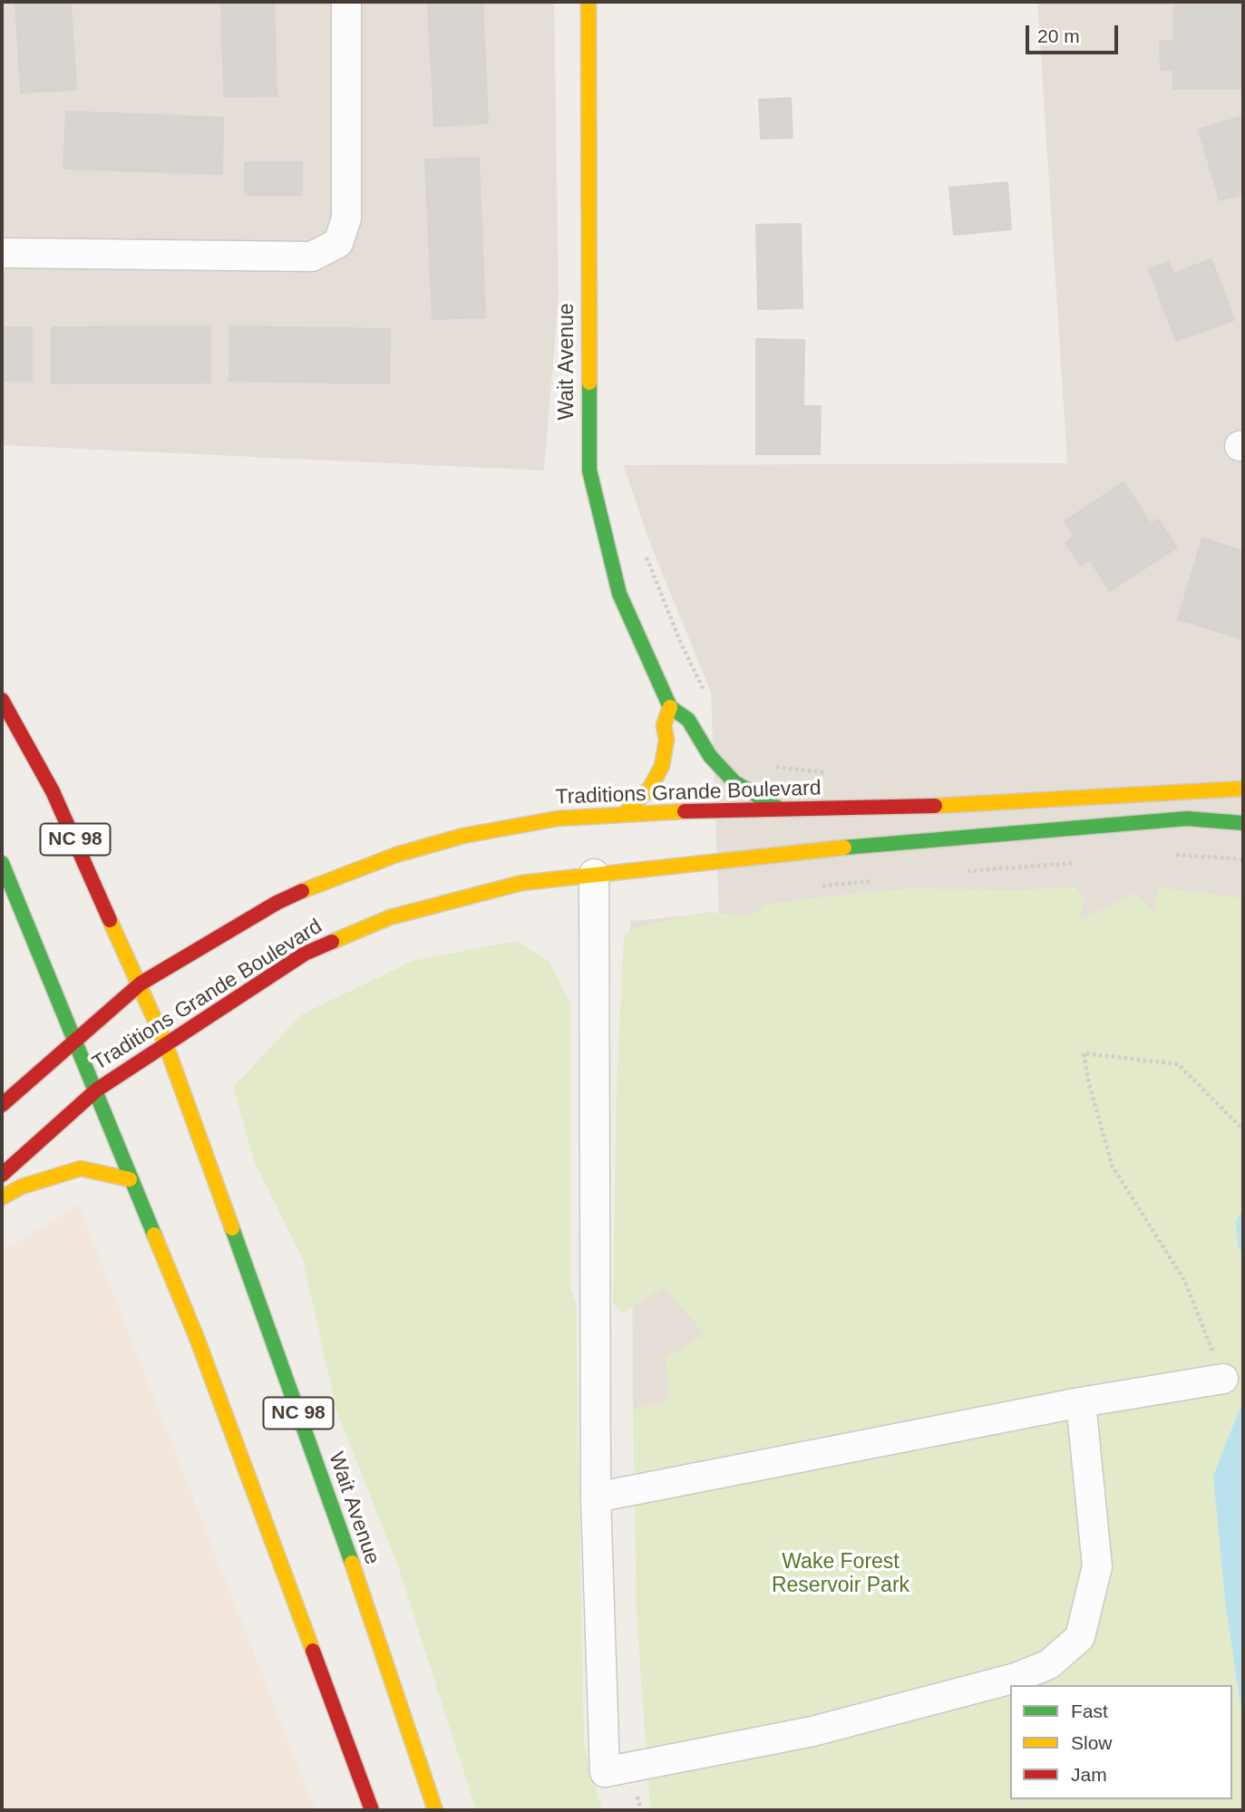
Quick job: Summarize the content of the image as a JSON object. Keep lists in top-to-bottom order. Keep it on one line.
{"streets":{"main road":["Wait Avenue","Traditions Grande Boulevard","NC 98"]},"crossings":[["Wait Avenue","Traditions Grande Boulevard"],["Wait Avenue","NC 98"],["Traditions Grande Boulevard","NC 98"]],"parks":["Wake Forest Reservoir Park"],"legend":["Fast","Slow","Jam"],"scale_bar":"20 m"}
